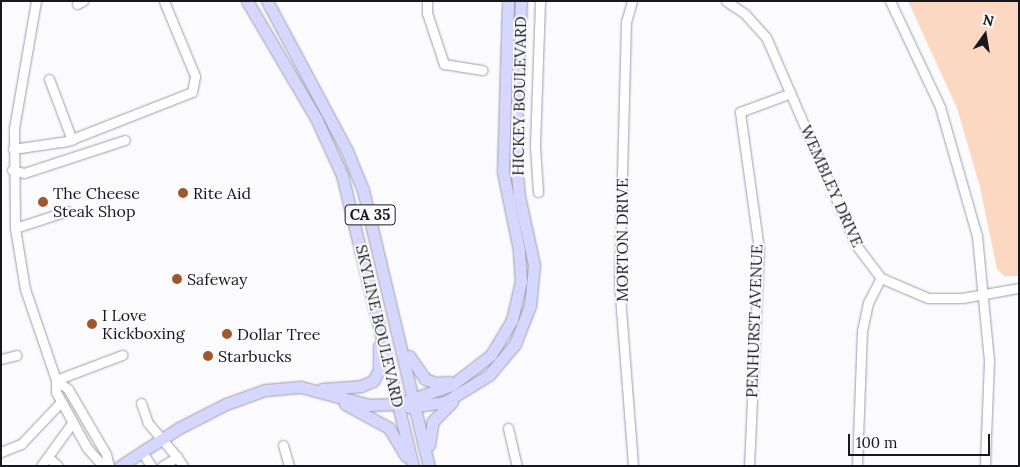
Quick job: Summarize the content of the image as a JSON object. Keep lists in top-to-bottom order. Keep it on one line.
{"streets":{"main road":["HICKEY BOULEVARD","CA 35","SKYLINE BOULEVARD"],"street":["WEMBLEY DRIVE","MORTON DRIVE","PENHURST AVENUE"]},"crossings":[["HICKEY BOULEVARD","SKYLINE BOULEVARD"],["WEMBLEY DRIVE","PENHURST AVENUE"]],"places":["Rite Aid","The Cheese Steak Shop","Safeway","I Love Kickboxing","Dollar Tree","Starbucks"],"scale_bar":"100 m","north":"top"}
